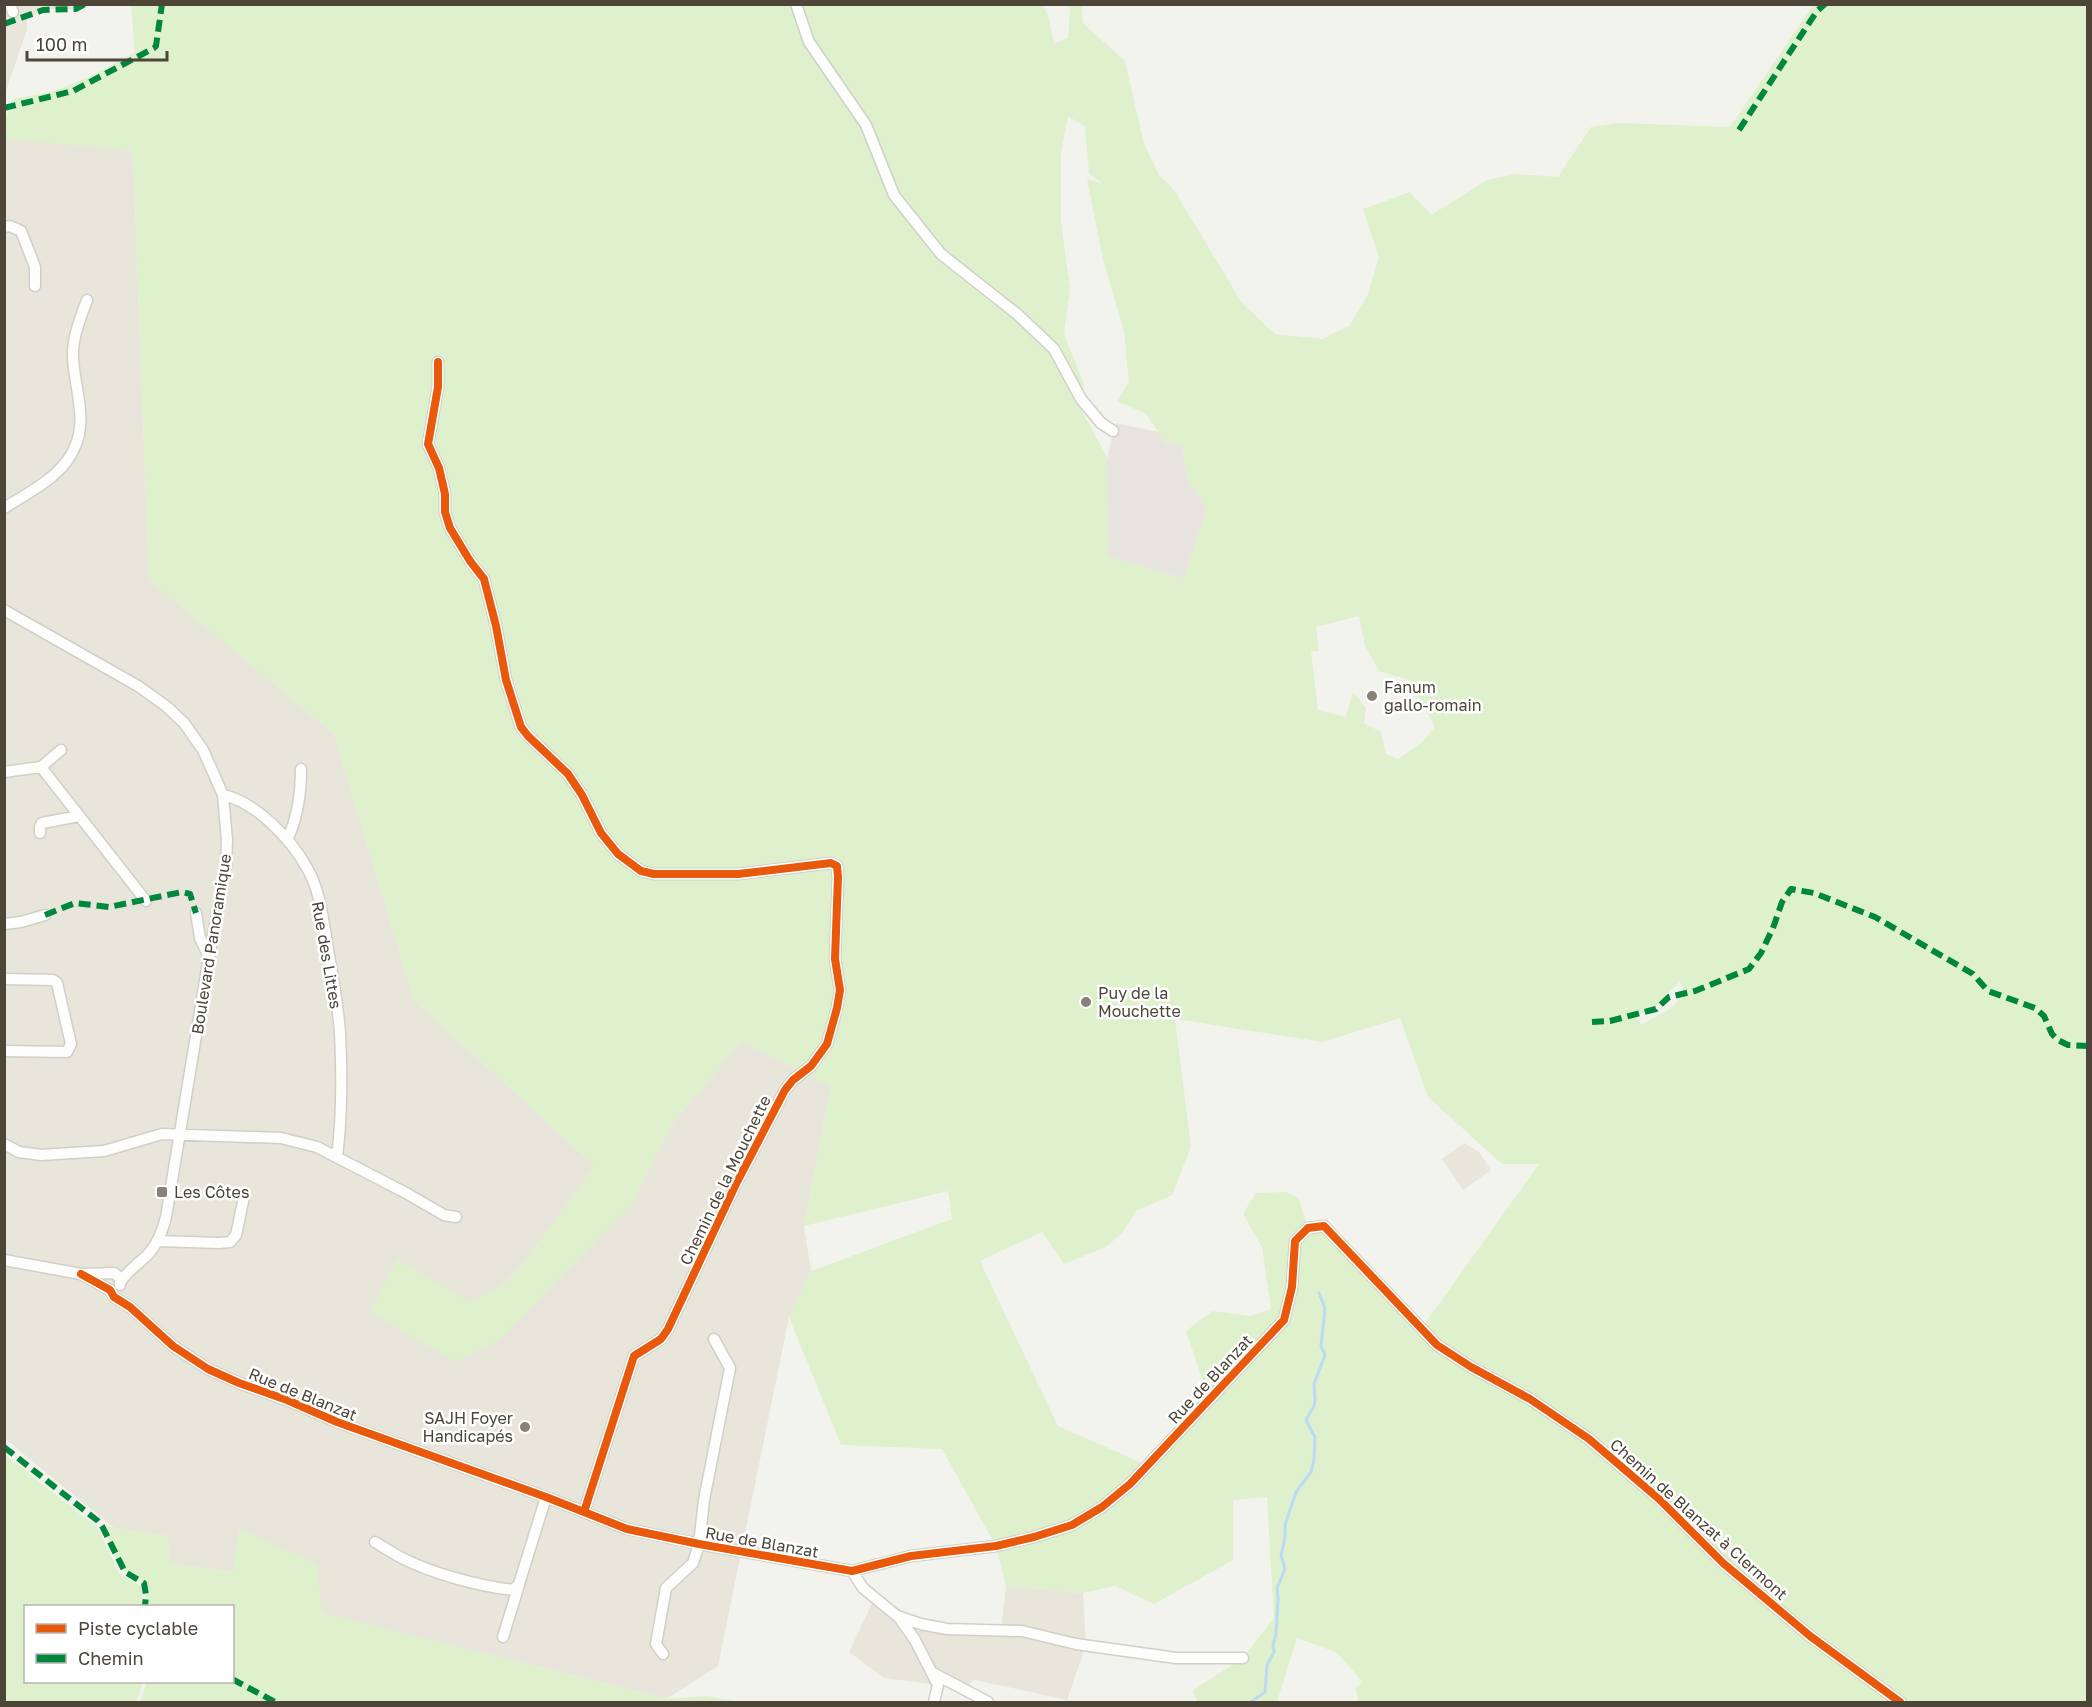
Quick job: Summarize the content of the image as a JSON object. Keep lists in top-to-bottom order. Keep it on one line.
{"streets":{"street":["Boulevard Panoramique","Rue des Littes","Chemin de la Mouchette","Rue de Blanzat","Chemin de Blanzat à Clermont"]},"crossings":[["Boulevard Panoramique","Rue des Littes"],["Chemin de la Mouchette","Rue de Blanzat"],["Rue de Blanzat","Chemin de Blanzat à Clermont"]],"places":{"other":["Fanum gallo-romain","Puy de la Mouchette","SAJH Foyer Handicapés"],"transit":["Les Côtes"]},"legend":["Piste cyclable","Chemin"],"scale_bar":"100 m"}
